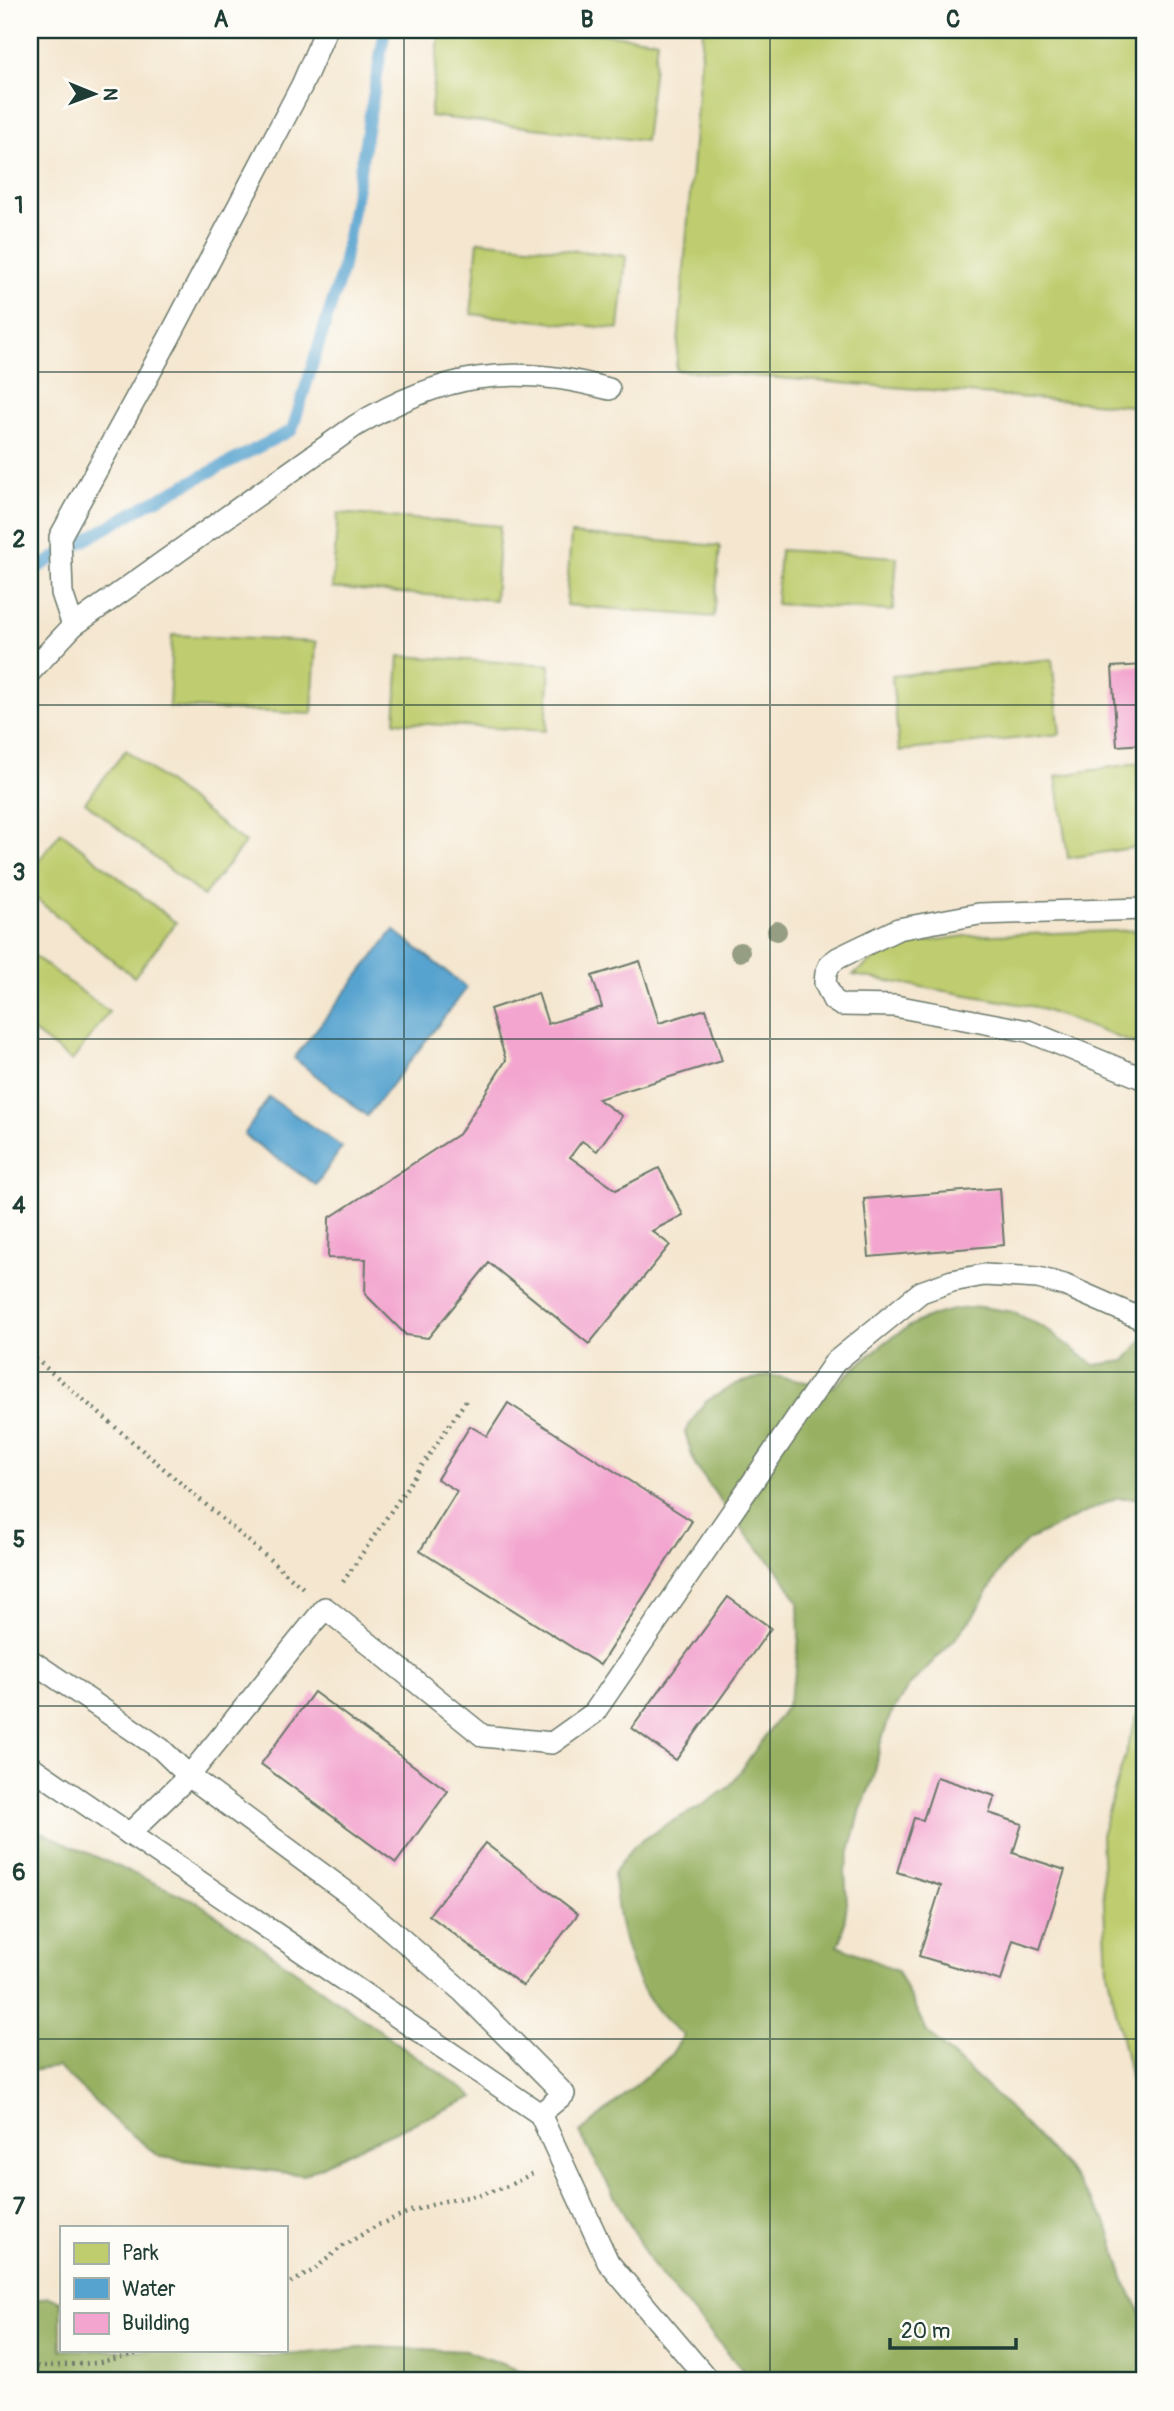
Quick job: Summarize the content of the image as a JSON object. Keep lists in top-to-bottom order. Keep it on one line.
{"legend":["Park","Water","Building"],"scale_bar":"20 m","north":"right","grid":{"columns":["A","B","C"],"rows":["1","2","3","4","5","6","7"]}}
